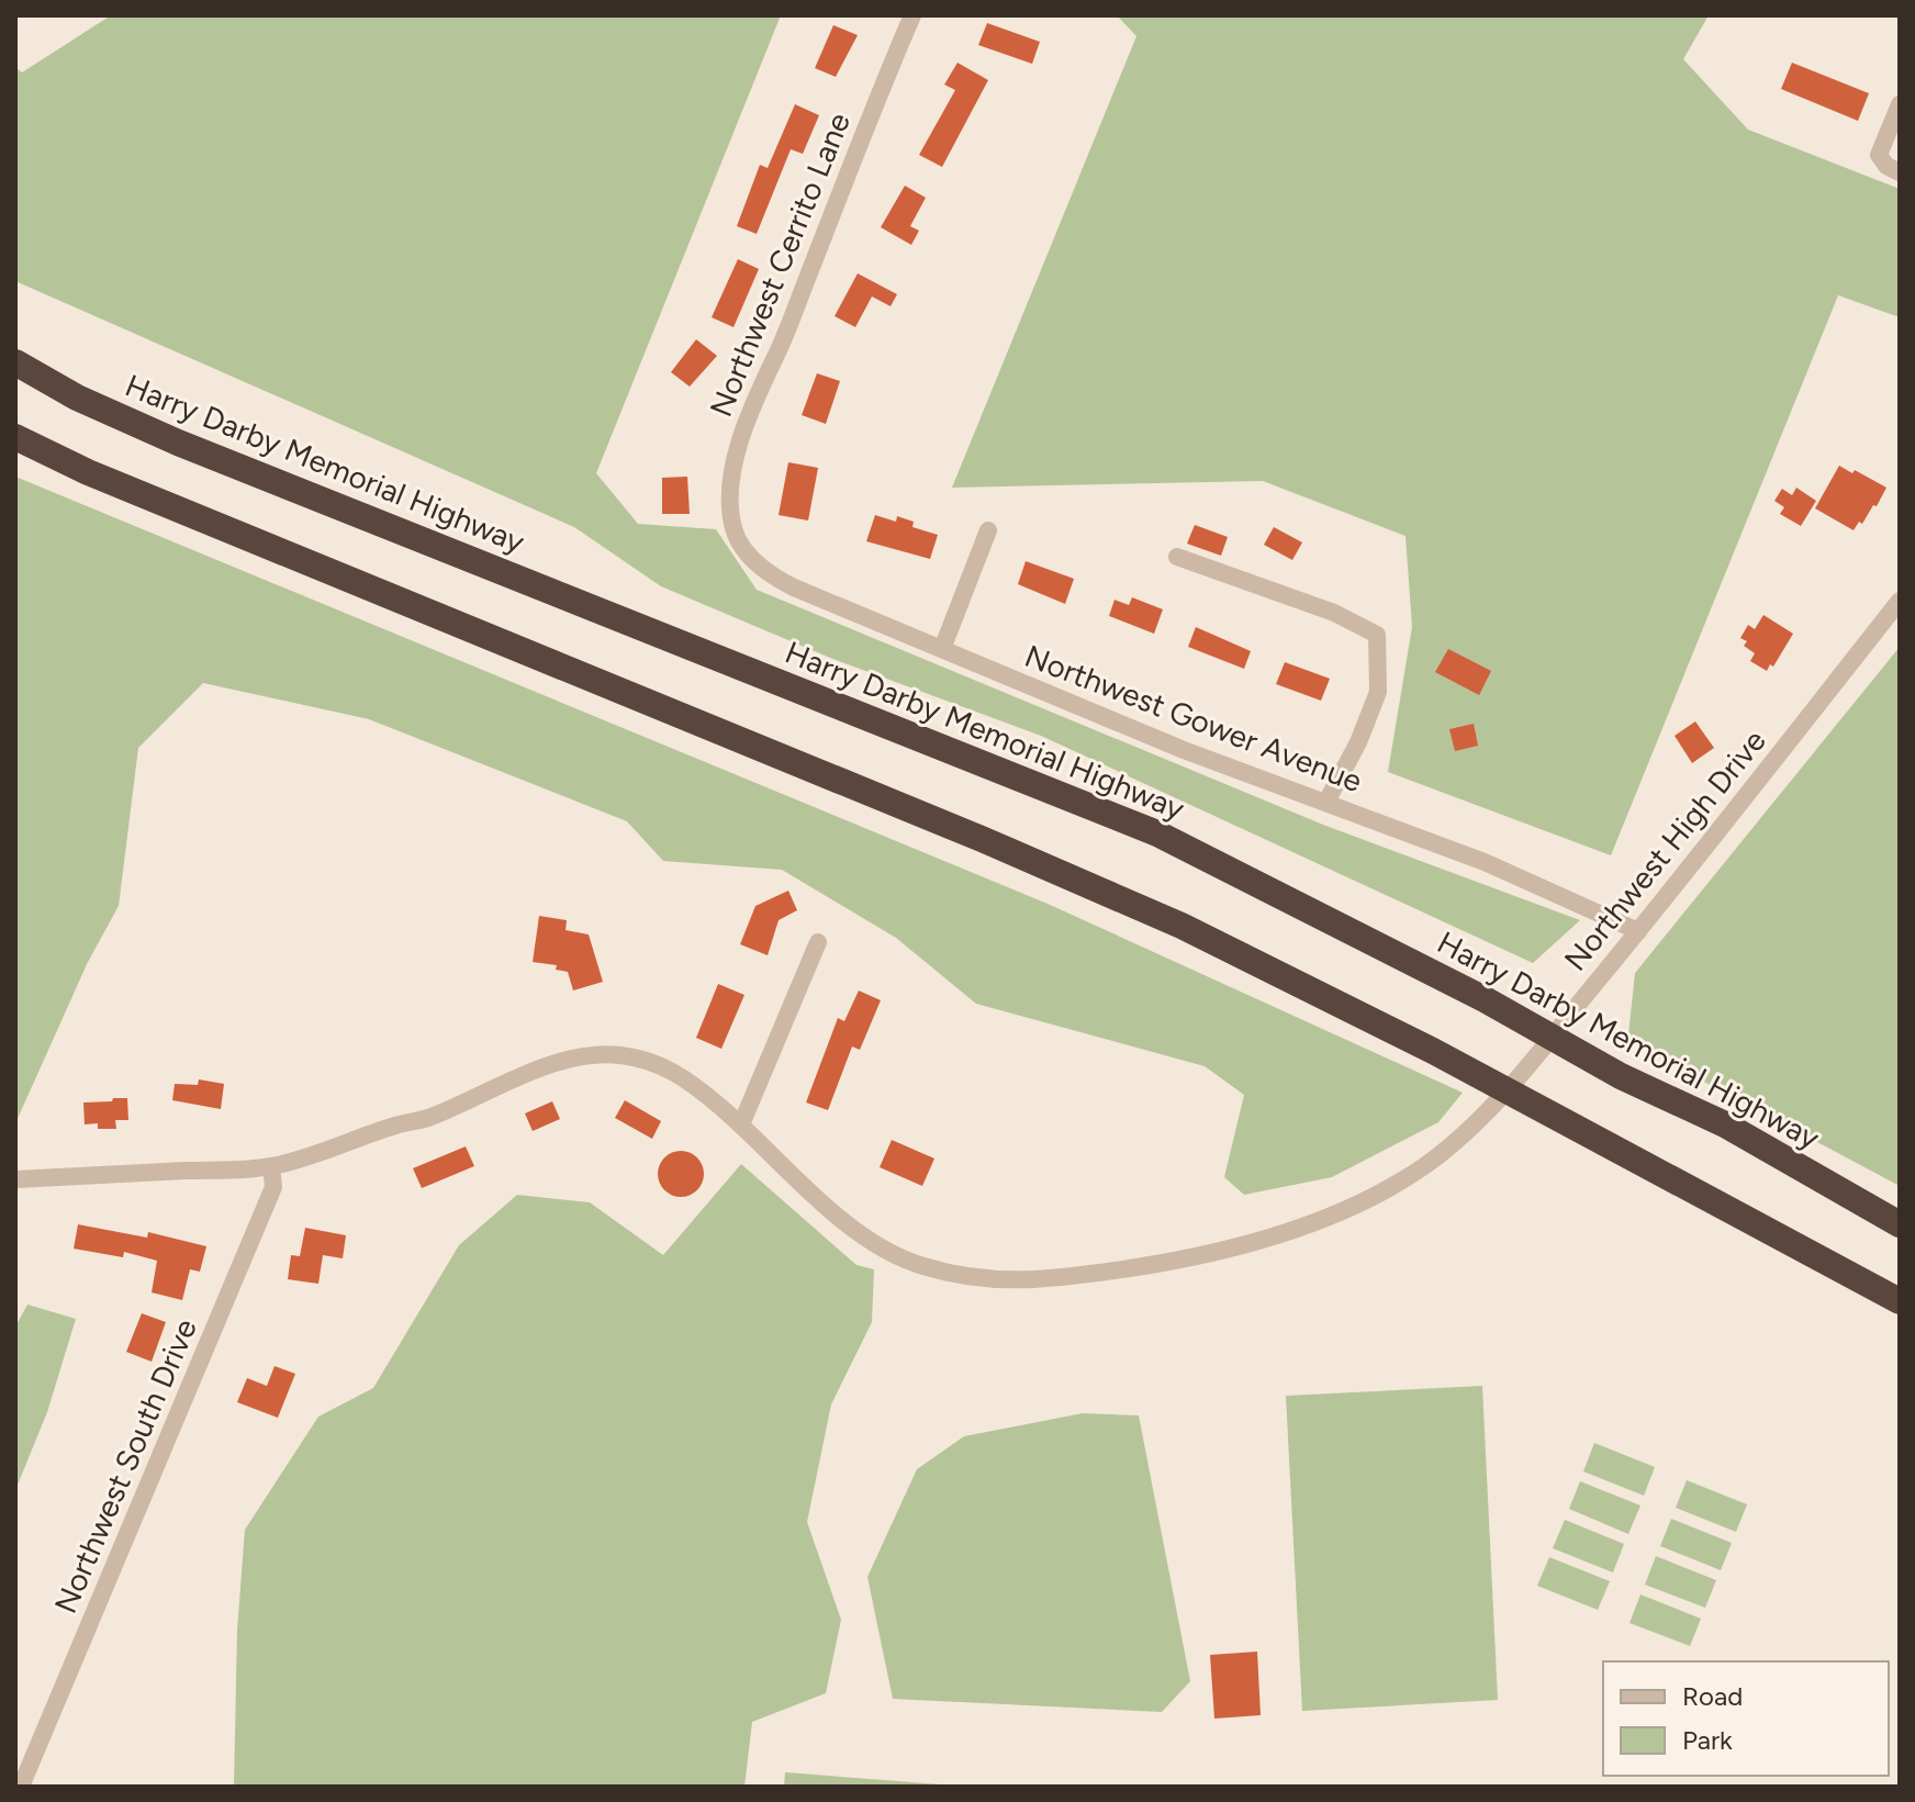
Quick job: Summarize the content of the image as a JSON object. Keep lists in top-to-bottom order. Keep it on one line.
{"streets":{"highway":["Harry Darby Memorial Highway"],"street":["Northwest Cerrito Lane","Northwest Gower Avenue","Northwest High Drive","Northwest South Drive"]},"crossings":[["Northwest Cerrito Lane","Northwest Gower Avenue"],["Northwest Gower Avenue","Northwest High Drive"],["Northwest High Drive","Northwest South Drive"]],"legend":["Road","Park"]}
